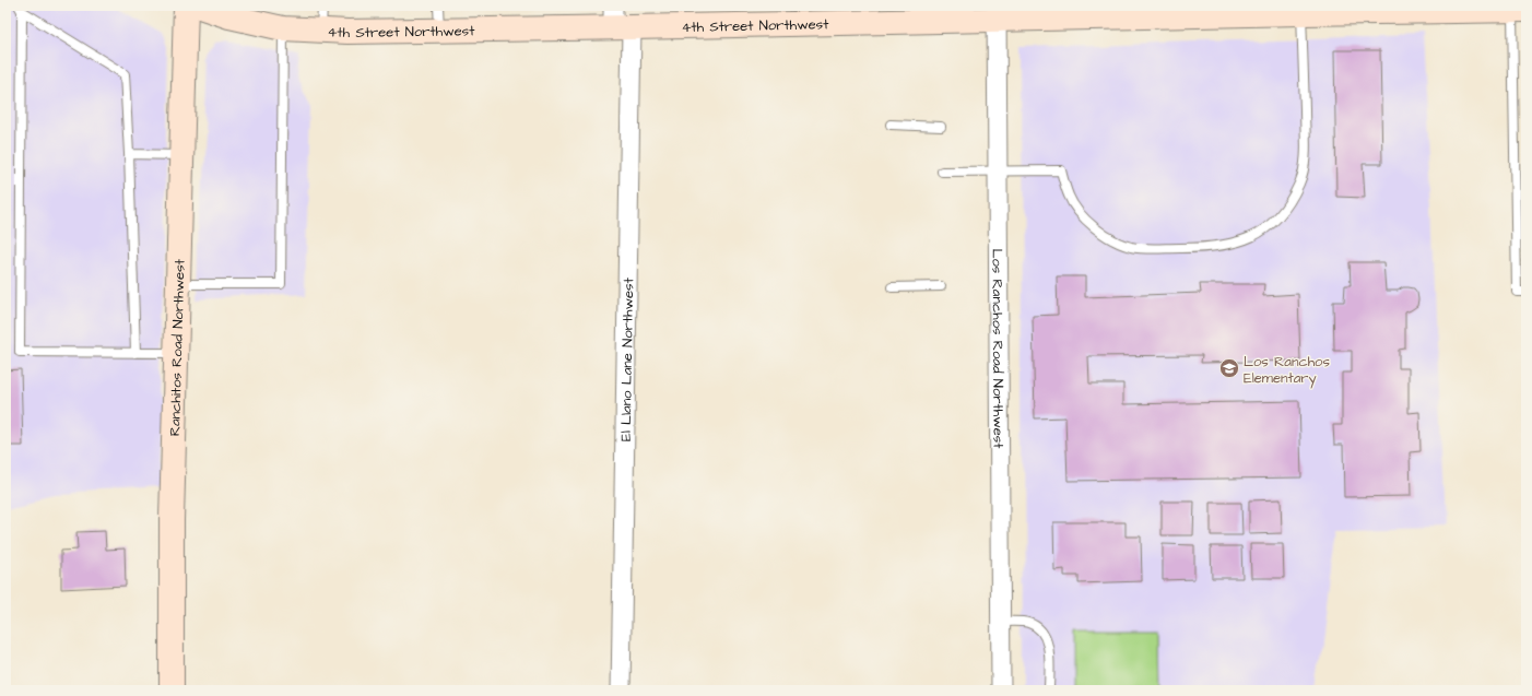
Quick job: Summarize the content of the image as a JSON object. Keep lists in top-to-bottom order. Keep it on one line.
{"streets":{"main road":["4th Street Northwest","Ranchitos Road Northwest"],"street":["Los Ranchos Road Northwest","El Llano Lane Northwest"]},"crossings":[["4th Street Northwest","Los Ranchos Road Northwest"],["4th Street Northwest","El Llano Lane Northwest"]],"places":{"school or university":["Los Ranchos Elementary"]}}
